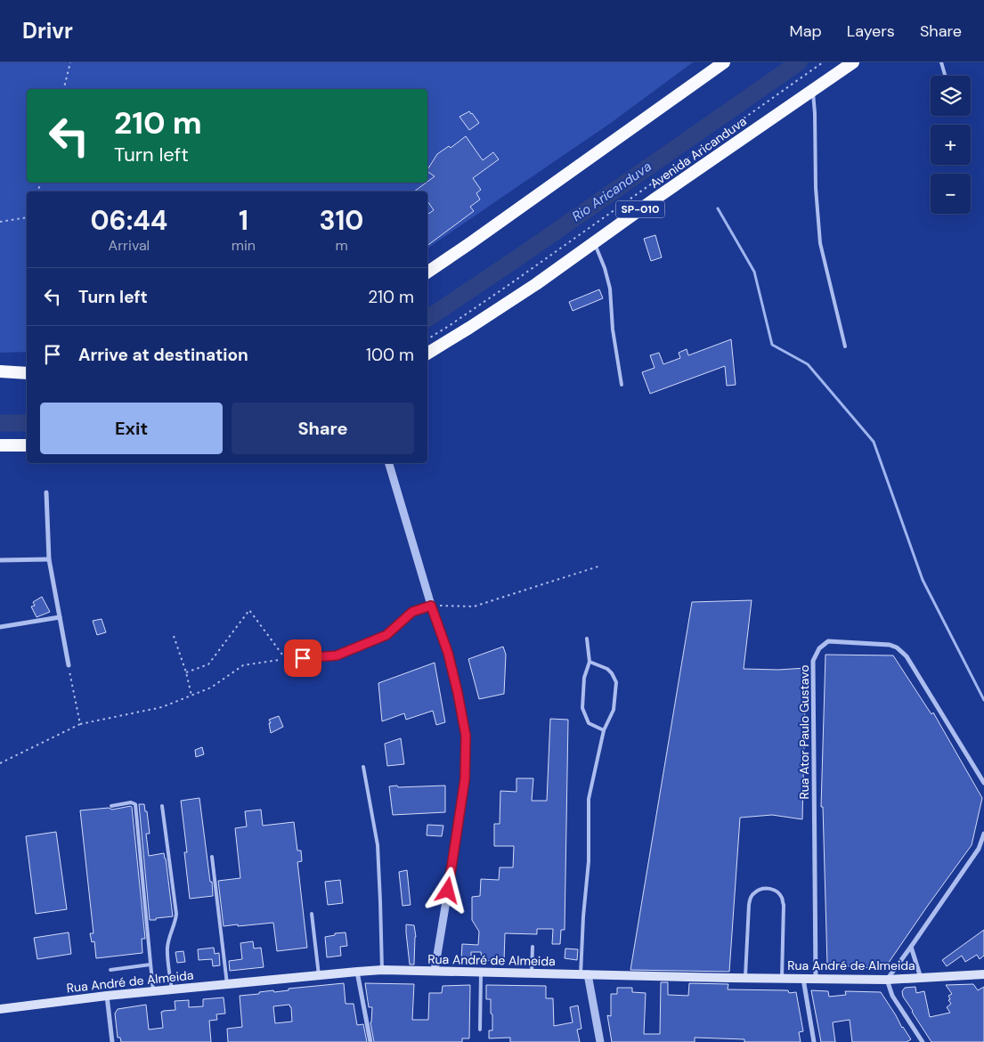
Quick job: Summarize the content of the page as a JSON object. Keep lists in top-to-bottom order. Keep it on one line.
{"streets":{"highway":["Avenida Aricanduva","SP-010"],"main road":["Rua André de Almeida"],"street":["Rua Ator Paulo Gustavo"]},"crossings":[["Rua Ator Paulo Gustavo","Rua André de Almeida"]],"water":["Rio Aricanduva"],"page":{"header":"Drivr","nav":["Map","Layers","Share"],"map_buttons":["+","−"],"turn":["210 m","Turn left"],"eta":["06:44","Arrival","1","min","310","m"],"list":[{"name":"Turn left","value":"210 m"},{"name":"Arrive at destination","value":"100 m"}],"buttons":["Exit","Share"]}}
